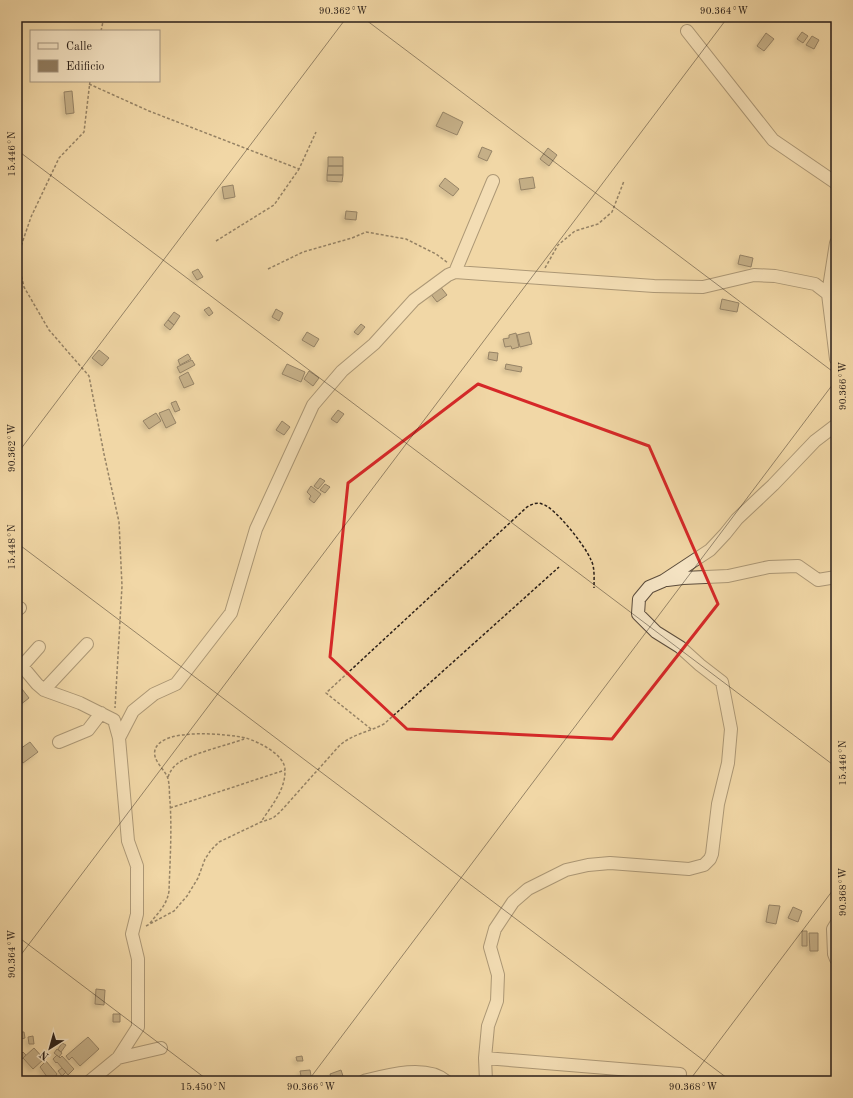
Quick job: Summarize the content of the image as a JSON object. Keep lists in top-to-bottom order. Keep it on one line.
{"legend":["Calle","Edificio"],"north":"bottom left","coordinates":["90.362°W","90.364°W","15.446°N","90.366°W","15.448°N","90.368°W","15.450°N"]}
